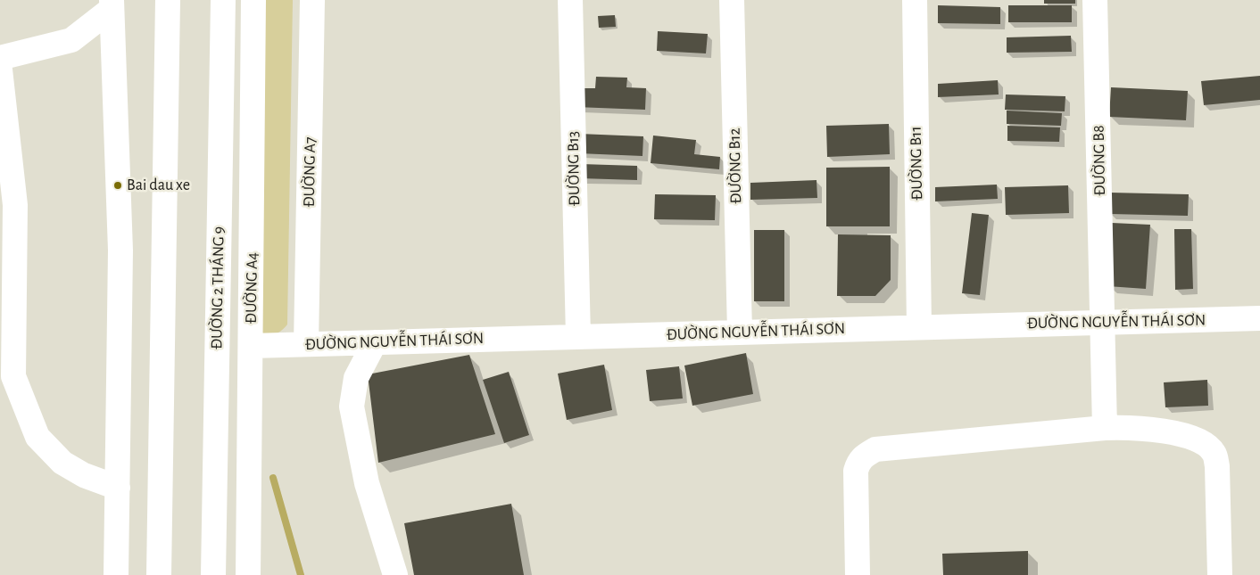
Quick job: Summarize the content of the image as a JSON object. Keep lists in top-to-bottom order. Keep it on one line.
{"streets":{"main road":["ĐƯỜNG B8","ĐƯỜNG B11","ĐƯỜNG B12","ĐƯỜNG B13","ĐƯỜNG A7","ĐƯỜNG 2 THÁNG 9","ĐƯỜNG A4","ĐƯỜNG NGUYỄN THÁI SƠN"]},"crossings":[["ĐƯỜNG B8","ĐƯỜNG NGUYỄN THÁI SƠN"],["ĐƯỜNG B11","ĐƯỜNG NGUYỄN THÁI SƠN"],["ĐƯỜNG B12","ĐƯỜNG NGUYỄN THÁI SƠN"],["ĐƯỜNG B13","ĐƯỜNG NGUYỄN THÁI SƠN"],["ĐƯỜNG A7","ĐƯỜNG NGUYỄN THÁI SƠN"],["ĐƯỜNG A4","ĐƯỜNG NGUYỄN THÁI SƠN"]],"places":["Bai dau xe"]}
